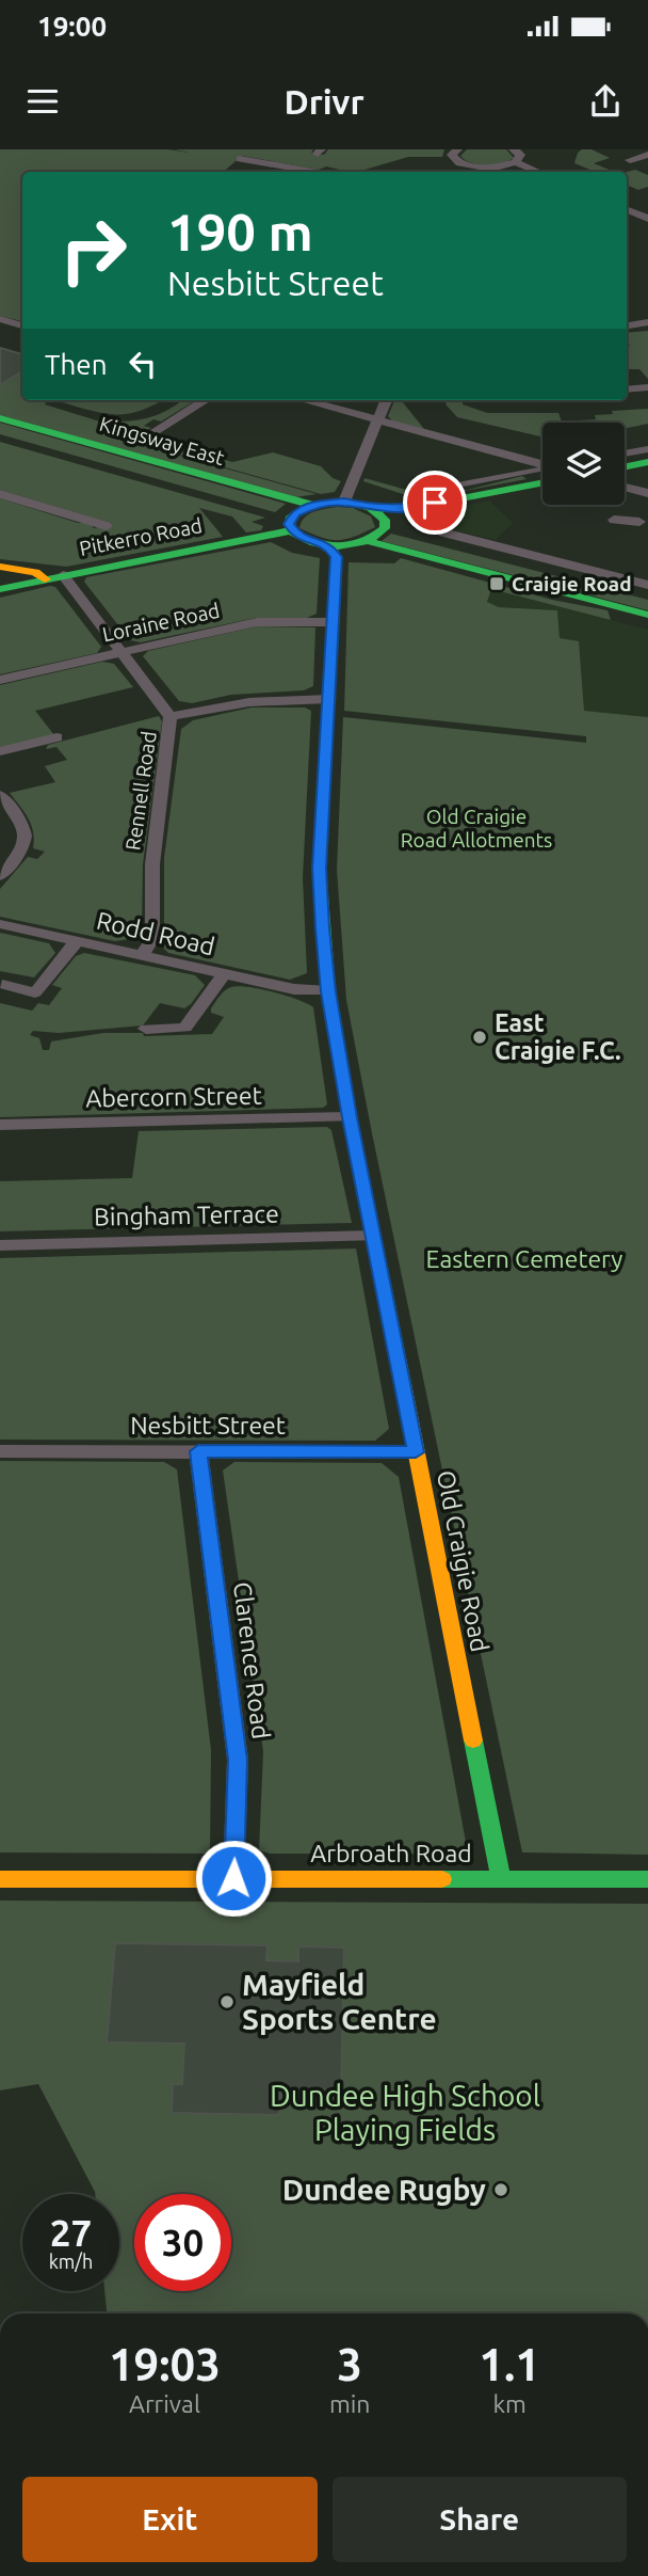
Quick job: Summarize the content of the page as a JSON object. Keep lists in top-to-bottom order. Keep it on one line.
{"streets":{"main road":["Kingsway East","Pitkerro Road","Old Craigie Road","Arbroath Road"],"street":["Loraine Road","Rennell Road","Rodd Road","Abercorn Street","Bingham Terrace","Nesbitt Street","Clarence Road"]},"crossings":[["Pitkerro Road","Rennell Road"],["Loraine Road","Rennell Road"],["Loraine Road","Old Craigie Road"],["Rennell Road","Rodd Road"],["Rodd Road","Old Craigie Road"],["Abercorn Street","Old Craigie Road"],["Bingham Terrace","Old Craigie Road"],["Nesbitt Street","Old Craigie Road"],["Nesbitt Street","Clarence Road"],["Old Craigie Road","Arbroath Road"],["Clarence Road","Arbroath Road"]],"parks":["Old Craigie Road Allotments","Eastern Cemetery","Dundee High School Playing Fields"],"places":{"transit":["Craigie Road"],"other":["East Craigie F.C.","Mayfield Sports Centre","Dundee Rugby"]},"page":{"status":"19:00","header":"Drivr","turn":["190 m","Nesbitt Street"],"then":"Then","speed":"27 km/h","limit":"30","eta":["19:03","Arrival","3","min","1.1","km"],"buttons":["Exit","Share"]}}
